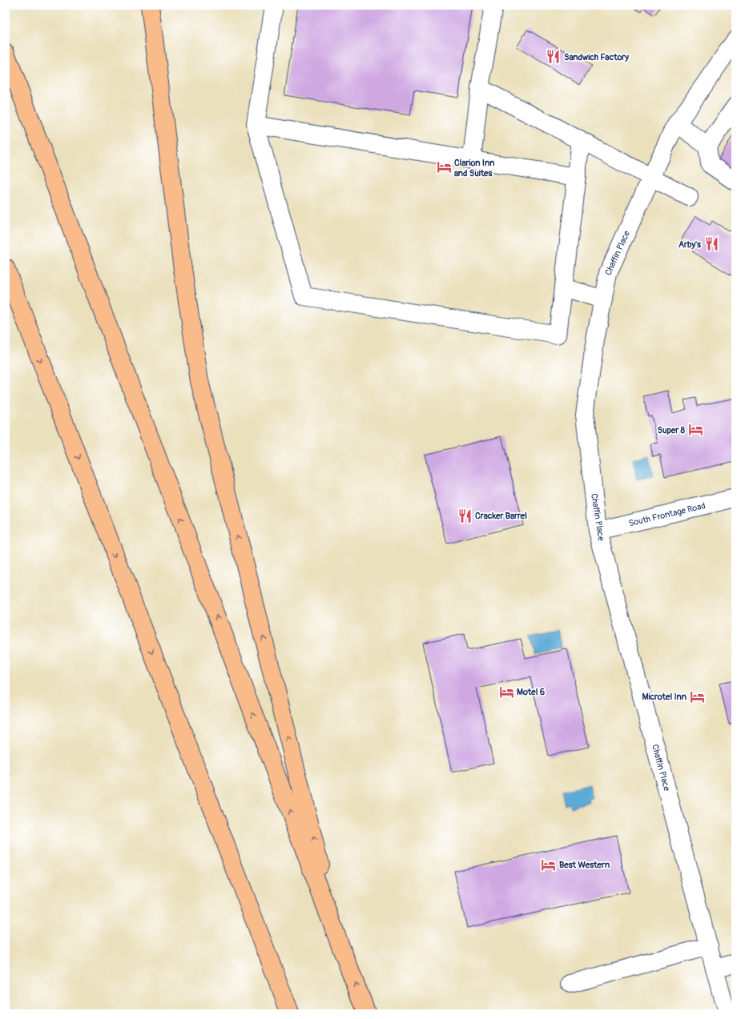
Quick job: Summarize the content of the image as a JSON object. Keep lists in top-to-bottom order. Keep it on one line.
{"streets":{"street":["Chaffin Place","South Frontage Road"]},"crossings":[["Chaffin Place","South Frontage Road"]],"places":{"restaurant":["Sandwich Factory","Arby's","Cracker Barrel"],"hotel":["Clarion Inn and Suites","Super 8","Motel 6","Microtel Inn","Best Western"]}}
